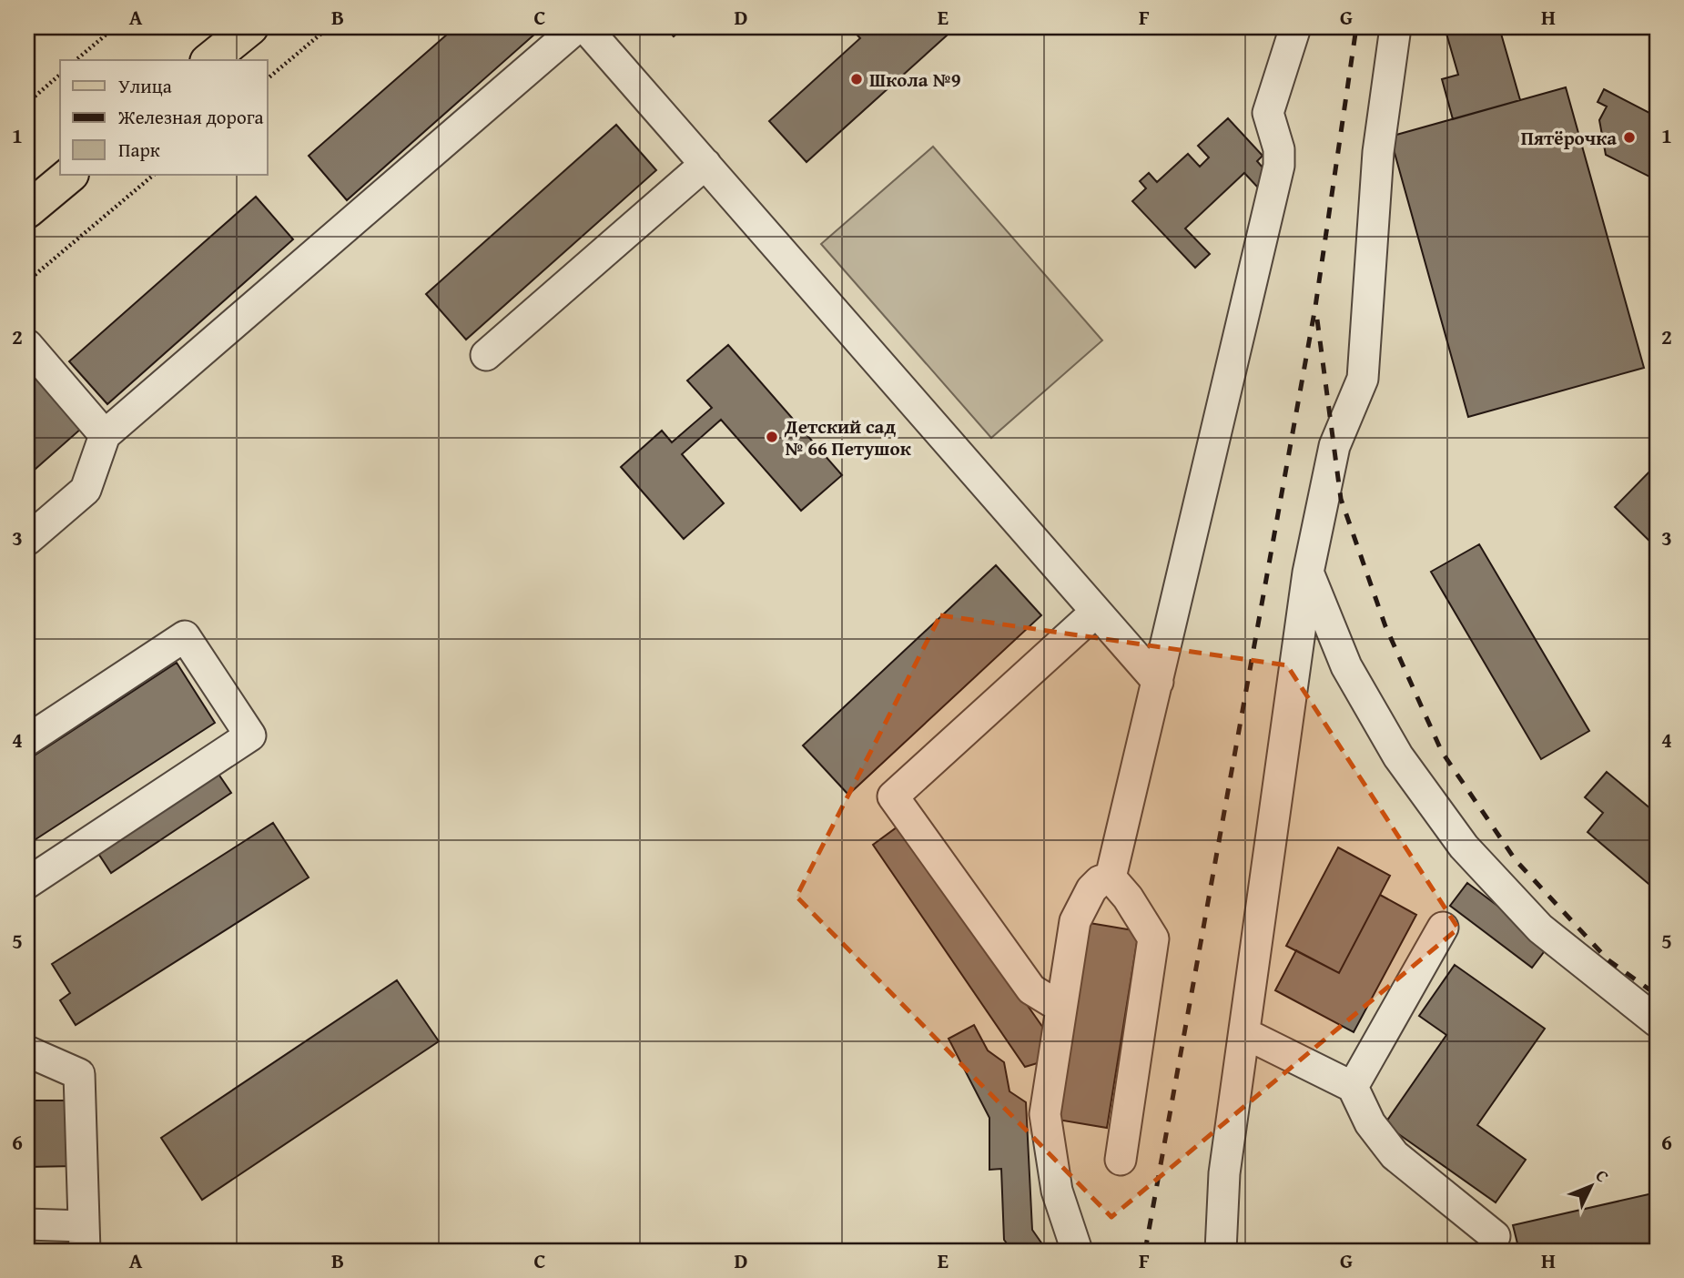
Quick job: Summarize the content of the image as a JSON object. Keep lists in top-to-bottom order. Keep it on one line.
{"places":["Школа №9","Пятёрочка","Детский сад № 66 Петушок"],"legend":["Улица","Железная дорога","Парк"],"north":"top right","grid":{"columns":["A","B","C","D","E","F","G","H"],"rows":["1","2","3","4","5","6"]}}
